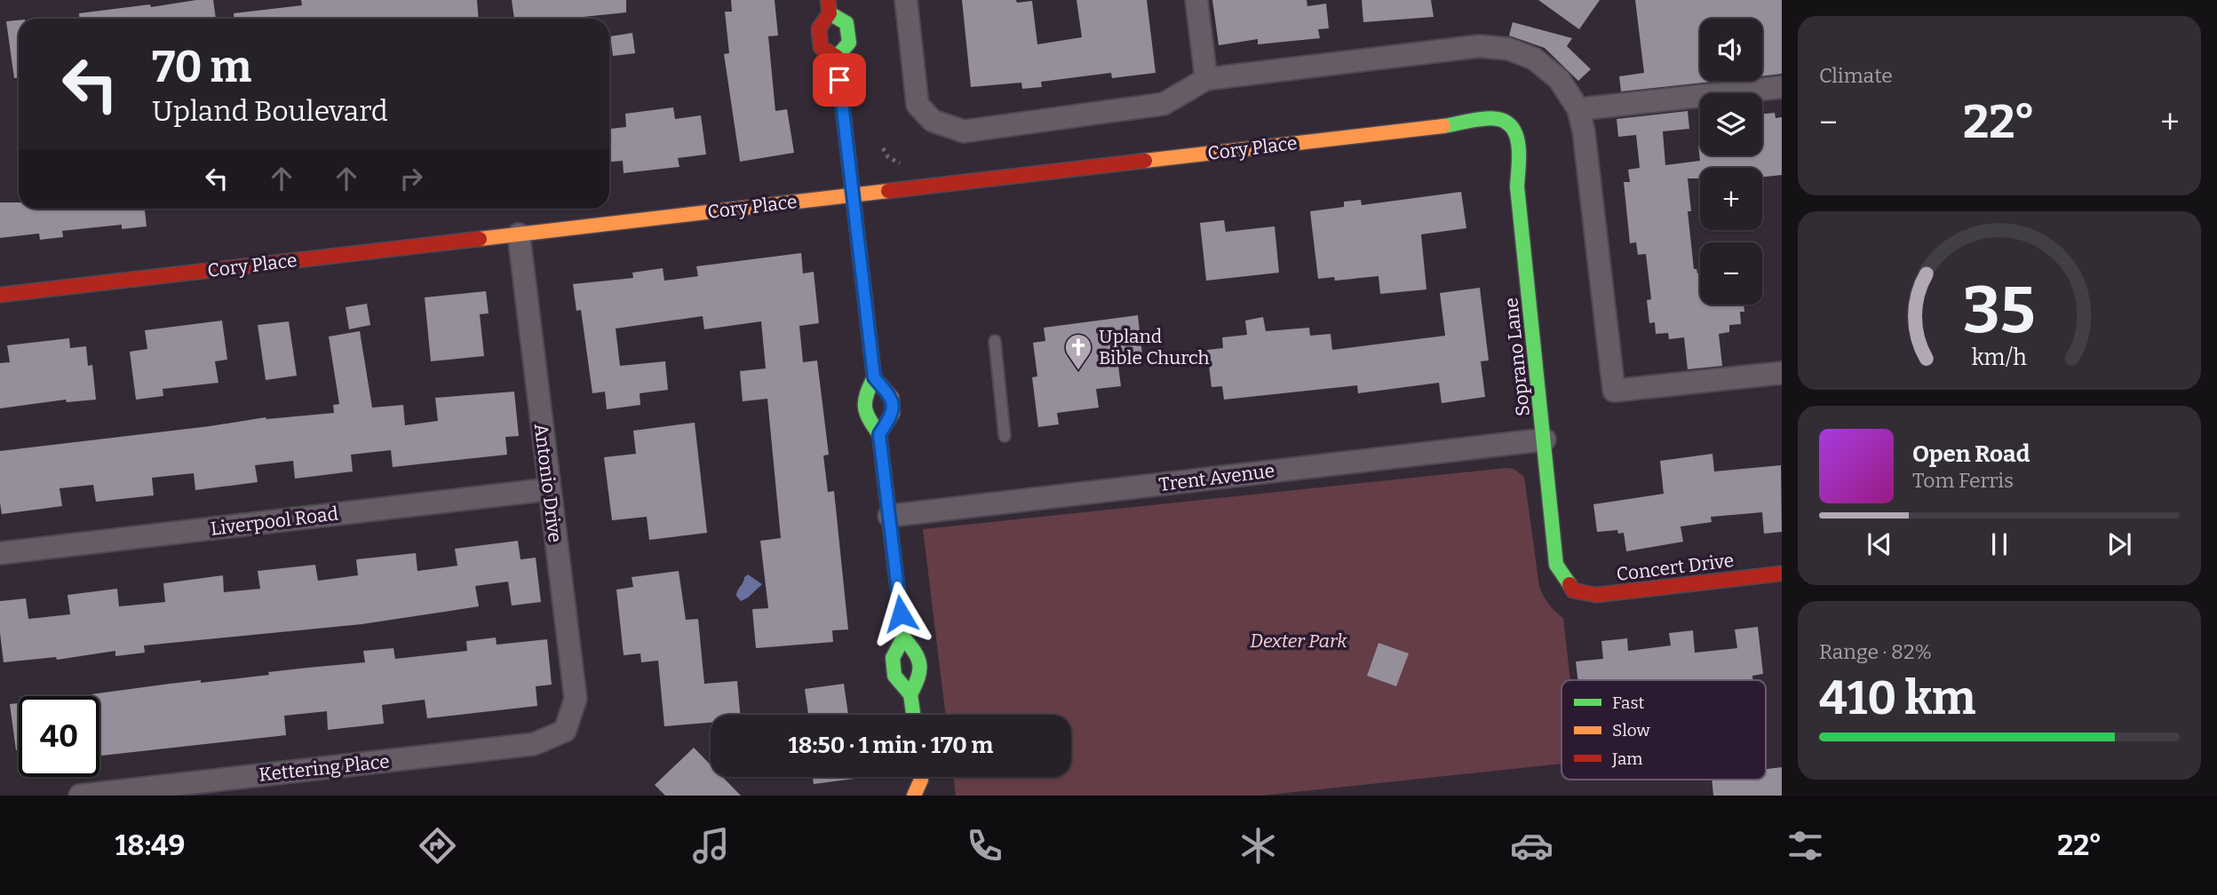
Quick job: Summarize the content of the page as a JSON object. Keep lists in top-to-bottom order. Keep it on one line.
{"streets":{"street":["Cory Place","Soprano Lane","Trent Avenue","Antonio Drive","Liverpool Road","Concert Drive","Kettering Place"]},"crossings":[["Cory Place","Soprano Lane"],["Cory Place","Antonio Drive"],["Soprano Lane","Trent Avenue"],["Soprano Lane","Concert Drive"],["Antonio Drive","Liverpool Road"],["Antonio Drive","Kettering Place"]],"parks":["Dexter Park"],"places":{"church":["Upland Bible Church"]},"legend":["Fast","Slow","Jam"],"page":{"tile":["Climate",["Range · 82%","410 km"]],"map_buttons":["+","−"],"turn":["70 m","Upland Boulevard"],"heat":["−","22°","+"],"song":["Open Road","Tom Ferris"],"limit":"40","trip":"18:50 · 1 min · 170 m","tabs":["18:49","22°"],"gauge":["35","km/h"]}}
